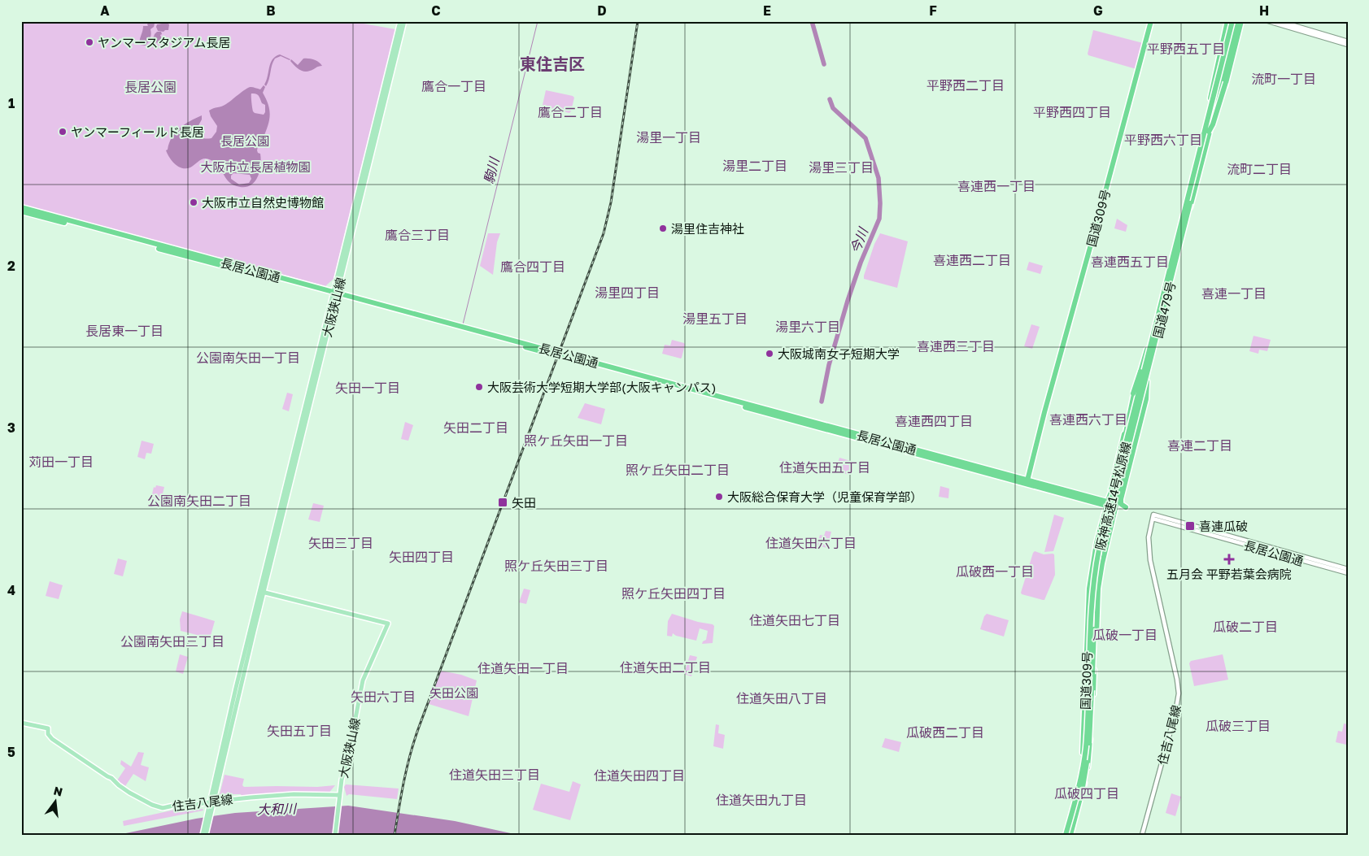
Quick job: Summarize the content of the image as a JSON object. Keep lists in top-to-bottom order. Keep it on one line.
{"streets":{"highway":["国道309号","長居公園通","国道479号","阪神高速14号松原線"],"main road":["大阪狭山線","住吉八尾線"]},"crossings":[["国道309号","長居公園通"],["国道309号","国道479号"],["国道309号","阪神高速14号松原線"],["長居公園通","大阪狭山線"],["長居公園通","国道479号"],["長居公園通","住吉八尾線"],["大阪狭山線","住吉八尾線"],["国道479号","阪神高速14号松原線"]],"districts":["平野西五丁目","東住吉区","流町一丁目","平野西二丁目","鷹合一丁目","長居公園","鷹合二丁目","平野西四丁目","湯里一丁目","平野西六丁目","湯里二丁目","湯里三丁目","流町二丁目","喜連西一丁目","鷹合三丁目","喜連西二丁目","喜連西五丁目","鷹合四丁目","湯里四丁目","喜連一丁目","湯里五丁目","湯里六丁目","長居東一丁目","喜連西三丁目","公園南矢田一丁目","矢田一丁目","喜連西六丁目","喜連西四丁目","矢田二丁目","照ケ丘矢田一丁目","喜連二丁目","苅田一丁目","住道矢田五丁目","照ケ丘矢田二丁目","公園南矢田二丁目","矢田三丁目","住道矢田六丁目","矢田四丁目","照ケ丘矢田三丁目","瓜破西一丁目","照ケ丘矢田四丁目","住道矢田七丁目","瓜破二丁目","瓜破一丁目","公園南矢田三丁目","住道矢田二丁目","住道矢田一丁目","矢田六丁目","住道矢田八丁目","瓜破三丁目","矢田五丁目","瓜破西二丁目","住道矢田三丁目","住道矢田四丁目","瓜破四丁目","住道矢田九丁目"],"water":["駒川","今川","大和川"],"parks":["長居公園","大阪市立長居植物園","矢田公園"],"places":{"other":["ヤンマースタジアム長居","ヤンマーフィールド長居","大阪市立自然史博物館","湯里住吉神社","大阪城南女子短期大学","大阪芸術大学短期大学部(大阪キャンパス)","大阪総合保育大学（児童保育学部）"],"transit":["矢田","喜連瓜破"],"health":["五月会 平野若葉会病院"]},"north":"top","grid":{"columns":["A","B","C","D","E","F","G","H"],"rows":["1","2","3","4","5"]}}
